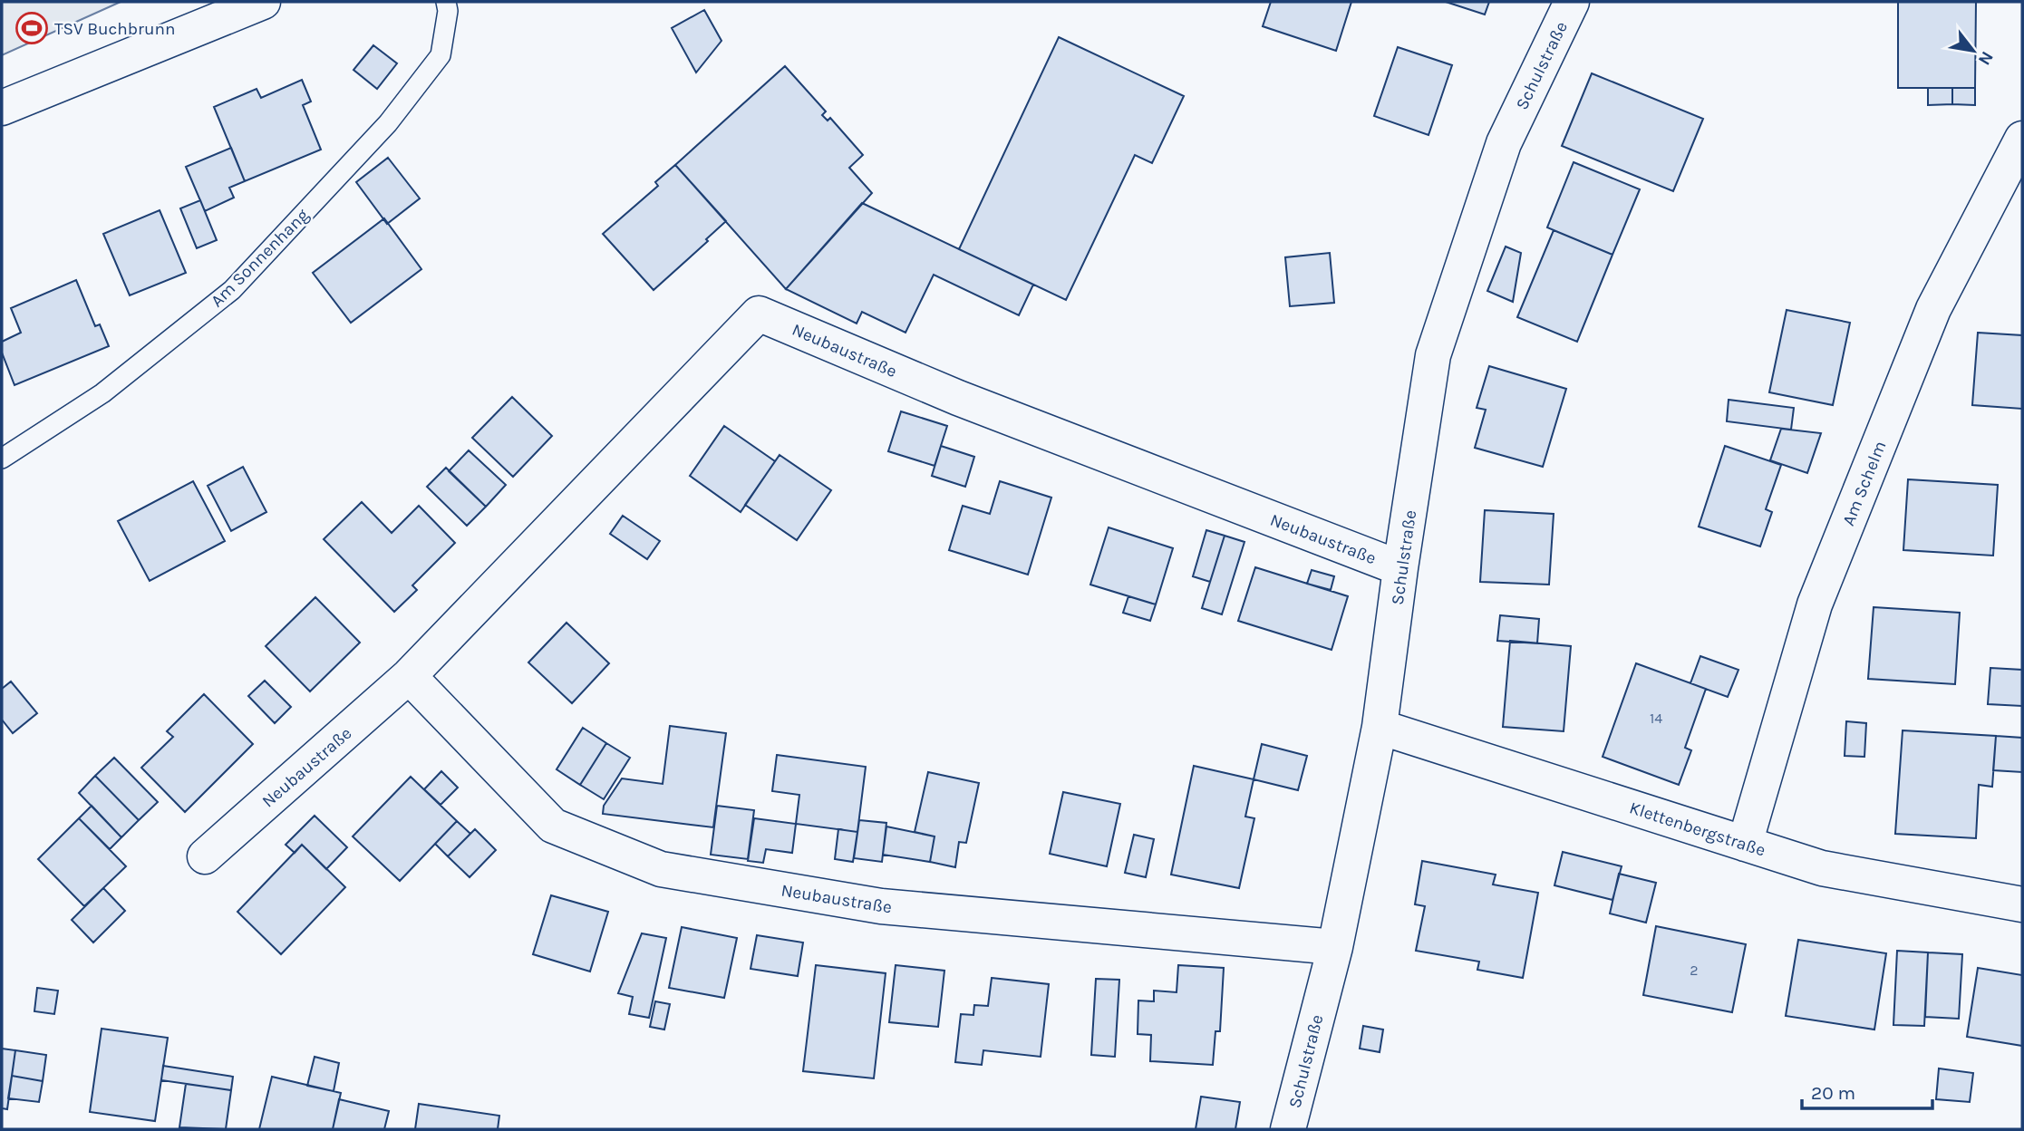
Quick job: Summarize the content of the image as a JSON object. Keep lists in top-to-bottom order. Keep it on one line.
{"streets":{"street":["Schulstraße","Neubaustraße","Am Schelm","Klettenbergstraße"],"lane":["Am Sonnenhang"]},"crossings":[["Schulstraße","Neubaustraße"],["Schulstraße","Klettenbergstraße"],["Am Schelm","Klettenbergstraße"]],"places":{"sports":["TSV Buchbrunn"]},"house_numbers":["14","2"],"scale_bar":"20 m","north":"bottom right"}
